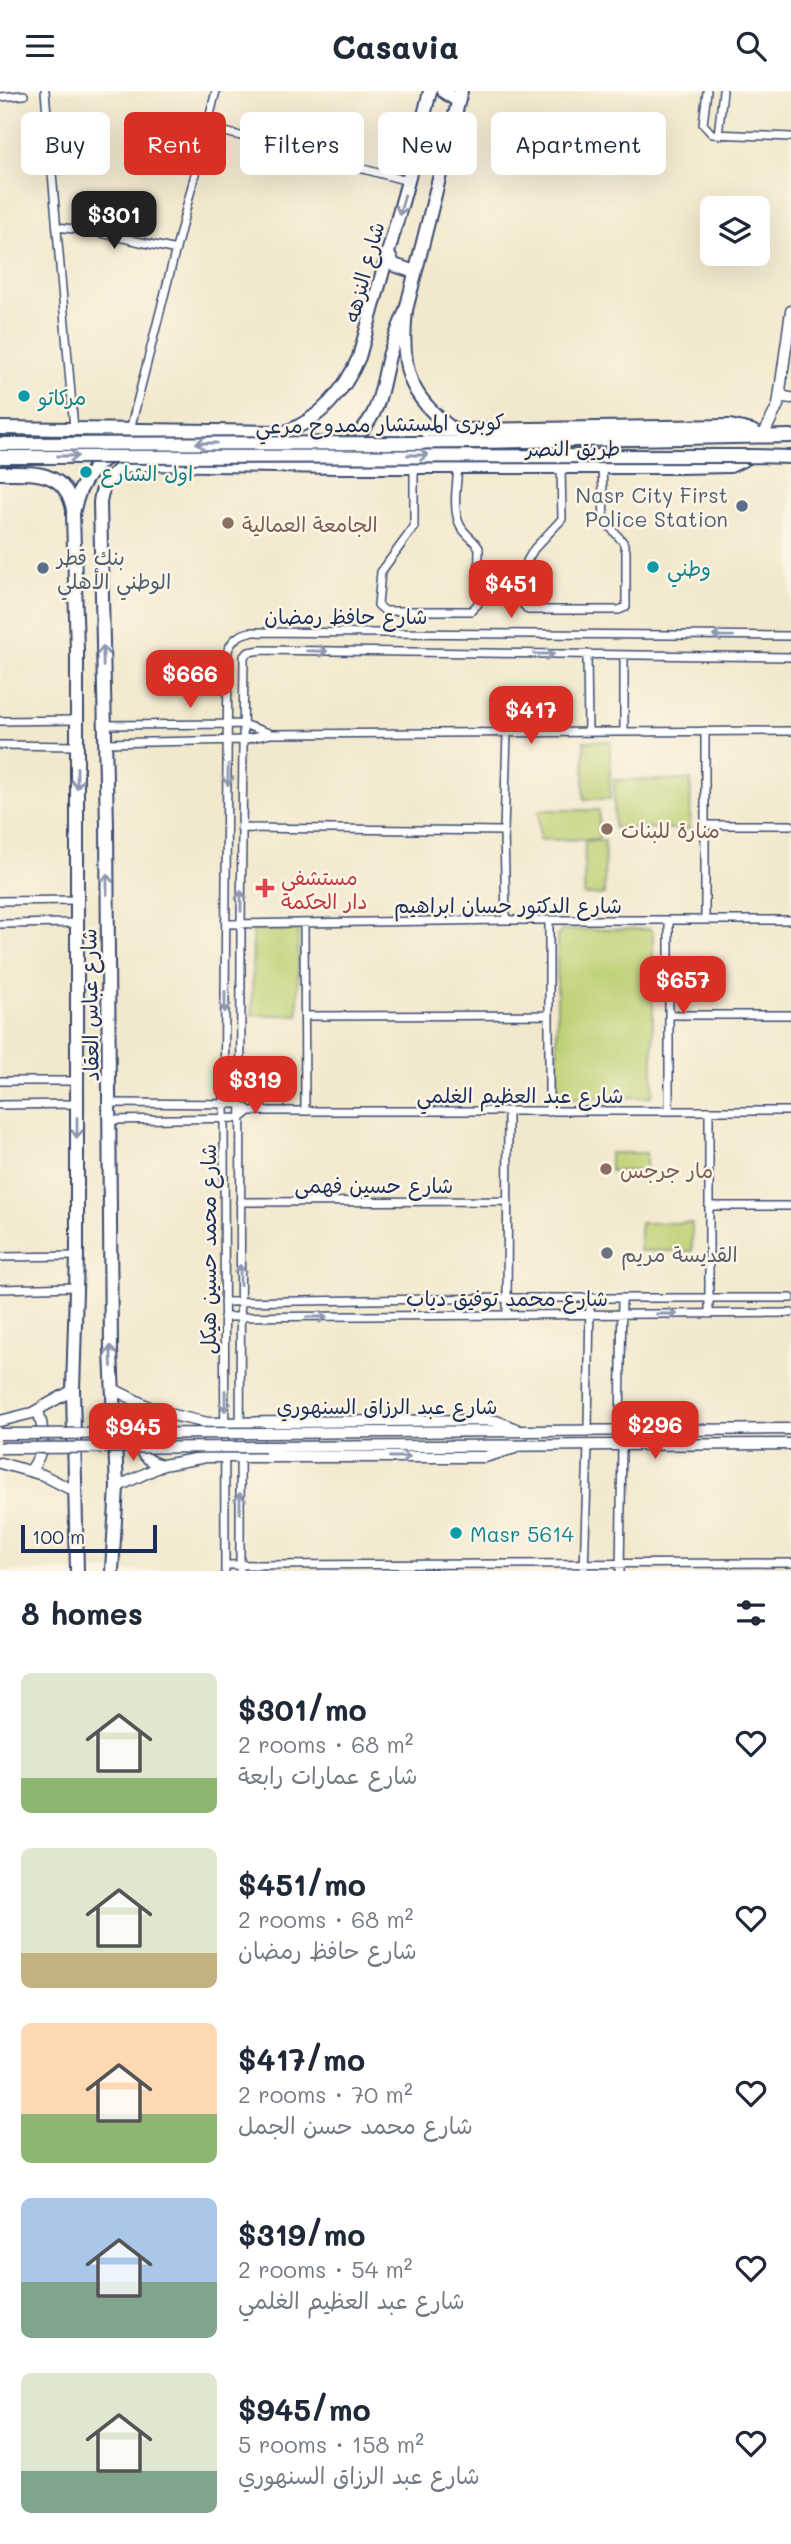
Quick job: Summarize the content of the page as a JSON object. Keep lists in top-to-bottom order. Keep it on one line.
{"streets":{"main road":["شارع النزهه","كوبرى المستشار ممدوح مرعي","طريق النصر","شارع عباس العقاد"],"street":["شارع حافظ رمضان","شارع الدكتور حسان ابراهيم","شارع عبد العظيم الغلمي","شارع حسين فهمى","شارع محمد حسين هيكل","شارع محمد توفيق دياب","شارع عبد الرزاق السنهوري"]},"crossings":[["كوبرى المستشار ممدوح مرعي","طريق النصر"],["طريق النصر","شارع عباس العقاد"],["شارع حافظ رمضان","شارع محمد حسين هيكل"],["شارع الدكتور حسان ابراهيم","شارع محمد حسين هيكل"],["شارع عباس العقاد","شارع عبد الرزاق السنهوري"],["شارع حسين فهمى","شارع محمد حسين هيكل"],["شارع محمد حسين هيكل","شارع محمد توفيق دياب"],["شارع محمد حسين هيكل","شارع عبد الرزاق السنهوري"]],"places":{"other":["مركاتو","اول الشارع","Nasr City First Police Station","الجامعة العمالية","وطني","بنك قطر الوطني الأهلي","منارة للبنات","مار جرجس","القديسة مريم","Masr 5614"],"health":["مستشفي دار الحكمة"]},"scale_bar":"100 m","page":{"header":"Casavia","chip":["Buy","Rent","Filters","New","Apartment"],"price":["$301","$451","$666","$417","$657","$319","$296","$945"],"scale":"100 m","heading":"8 homes","list":[{"name":"$301/mo","note":"2 rooms · 68 m² · شارع عمارات رابعة"},{"name":"$451/mo","note":"2 rooms · 68 m² · شارع حافظ رمضان"},{"name":"$417/mo","note":"2 rooms · 70 m² · شارع محمد حسن الجمل"},{"name":"$319/mo","note":"2 rooms · 54 m² · شارع عبد العظيم الغلمي"},{"name":"$945/mo","note":"5 rooms · 158 m² · شارع عبد الرزاق السنهوري"}]}}
